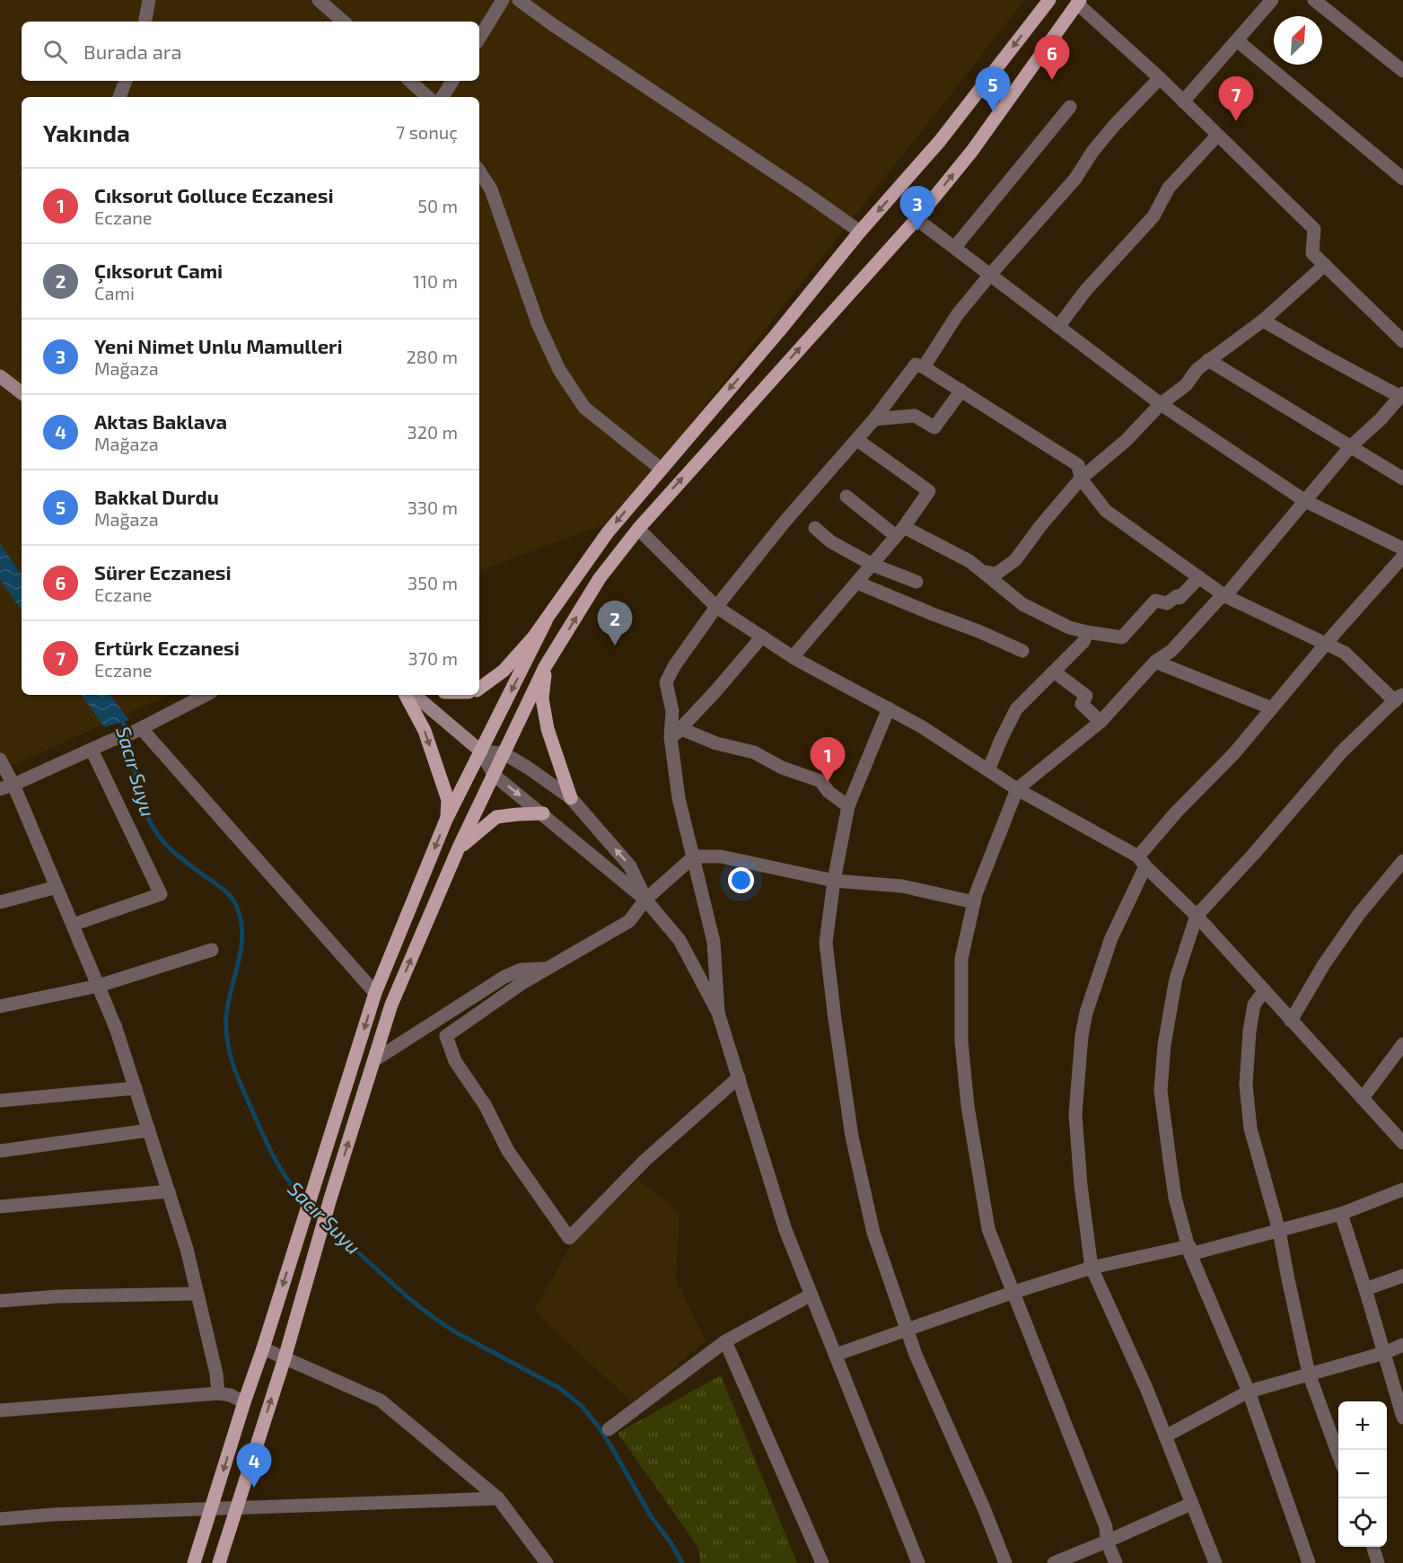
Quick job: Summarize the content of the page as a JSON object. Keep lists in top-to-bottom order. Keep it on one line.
{"water":["Sacır Suyu"],"north":"top right","page":{"search":"Burada ara","pins":["6","5","7","3","2","1","4"],"heading":["Yakında","7 sonuç"],"list":[{"mark":"1","name":"Cıksorut Golluce Eczanesi","note":"Eczane","value":"50 m"},{"mark":"2","name":"Çıksorut Cami","note":"Cami","value":"110 m"},{"mark":"3","name":"Yeni Nimet Unlu Mamulleri","note":"Mağaza","value":"280 m"},{"mark":"4","name":"Aktas Baklava","note":"Mağaza","value":"320 m"},{"mark":"5","name":"Bakkal Durdu","note":"Mağaza","value":"330 m"},{"mark":"6","name":"Sürer Eczanesi","note":"Eczane","value":"350 m"},{"mark":"7","name":"Ertürk Eczanesi","note":"Eczane","value":"370 m"}],"map_buttons":["+","−"]}}
